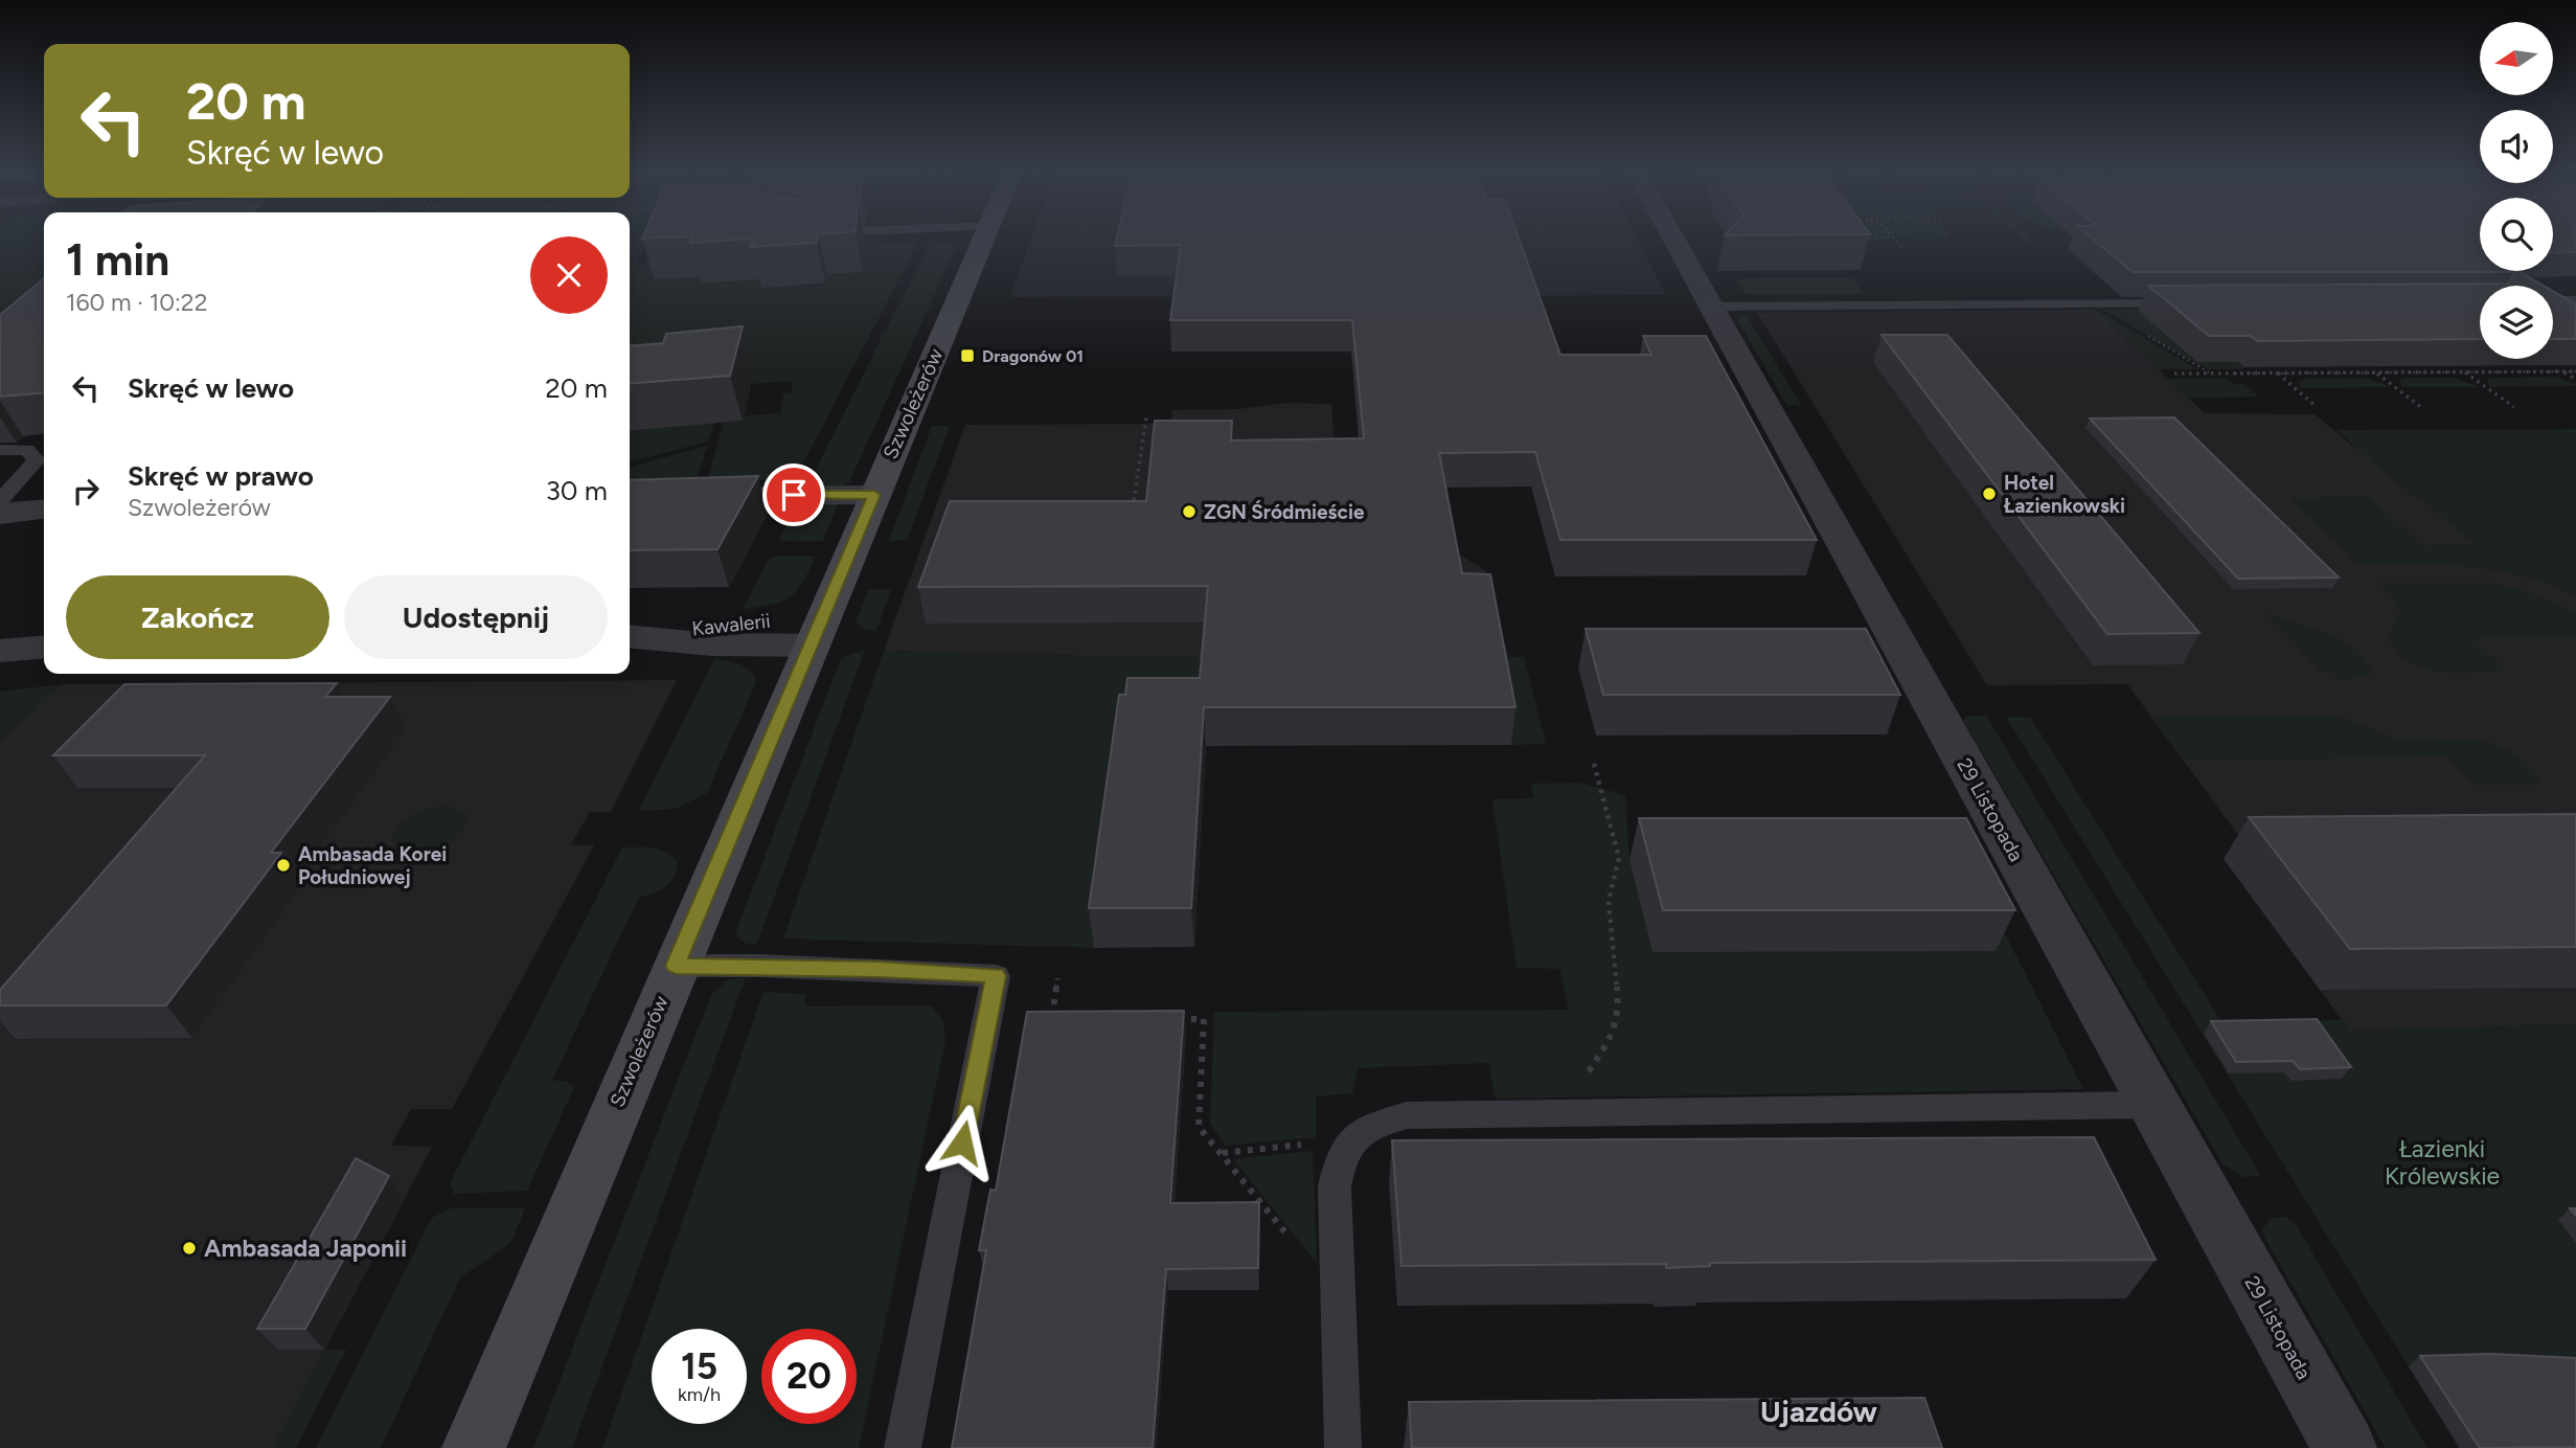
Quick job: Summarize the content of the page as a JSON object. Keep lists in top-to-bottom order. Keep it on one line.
{"streets":{"street":["Szwoleżerów","Kawalerii","29 Listopada"]},"crossings":[["Szwoleżerów","Kawalerii"]],"districts":["Ujazdów"],"parks":["Łazienki Królewskie"],"places":{"transit":["Dragonów 01"],"other":["Hotel Łazienkowski","ZGN Śródmieście","Ambasada Korei Południowej","Ambasada Japonii"]},"north":"left","page":{"turn":["20 m","Skręć w lewo"],"heading":["1 min","160 m · 10:22"],"list":[{"name":"Skręć w lewo","value":"20 m"},{"name":"Skręć w prawo","note":"Szwoleżerów","value":"30 m"}],"buttons":["Zakończ","Udostępnij"],"speed":"15 km/h","limit":"20"}}
